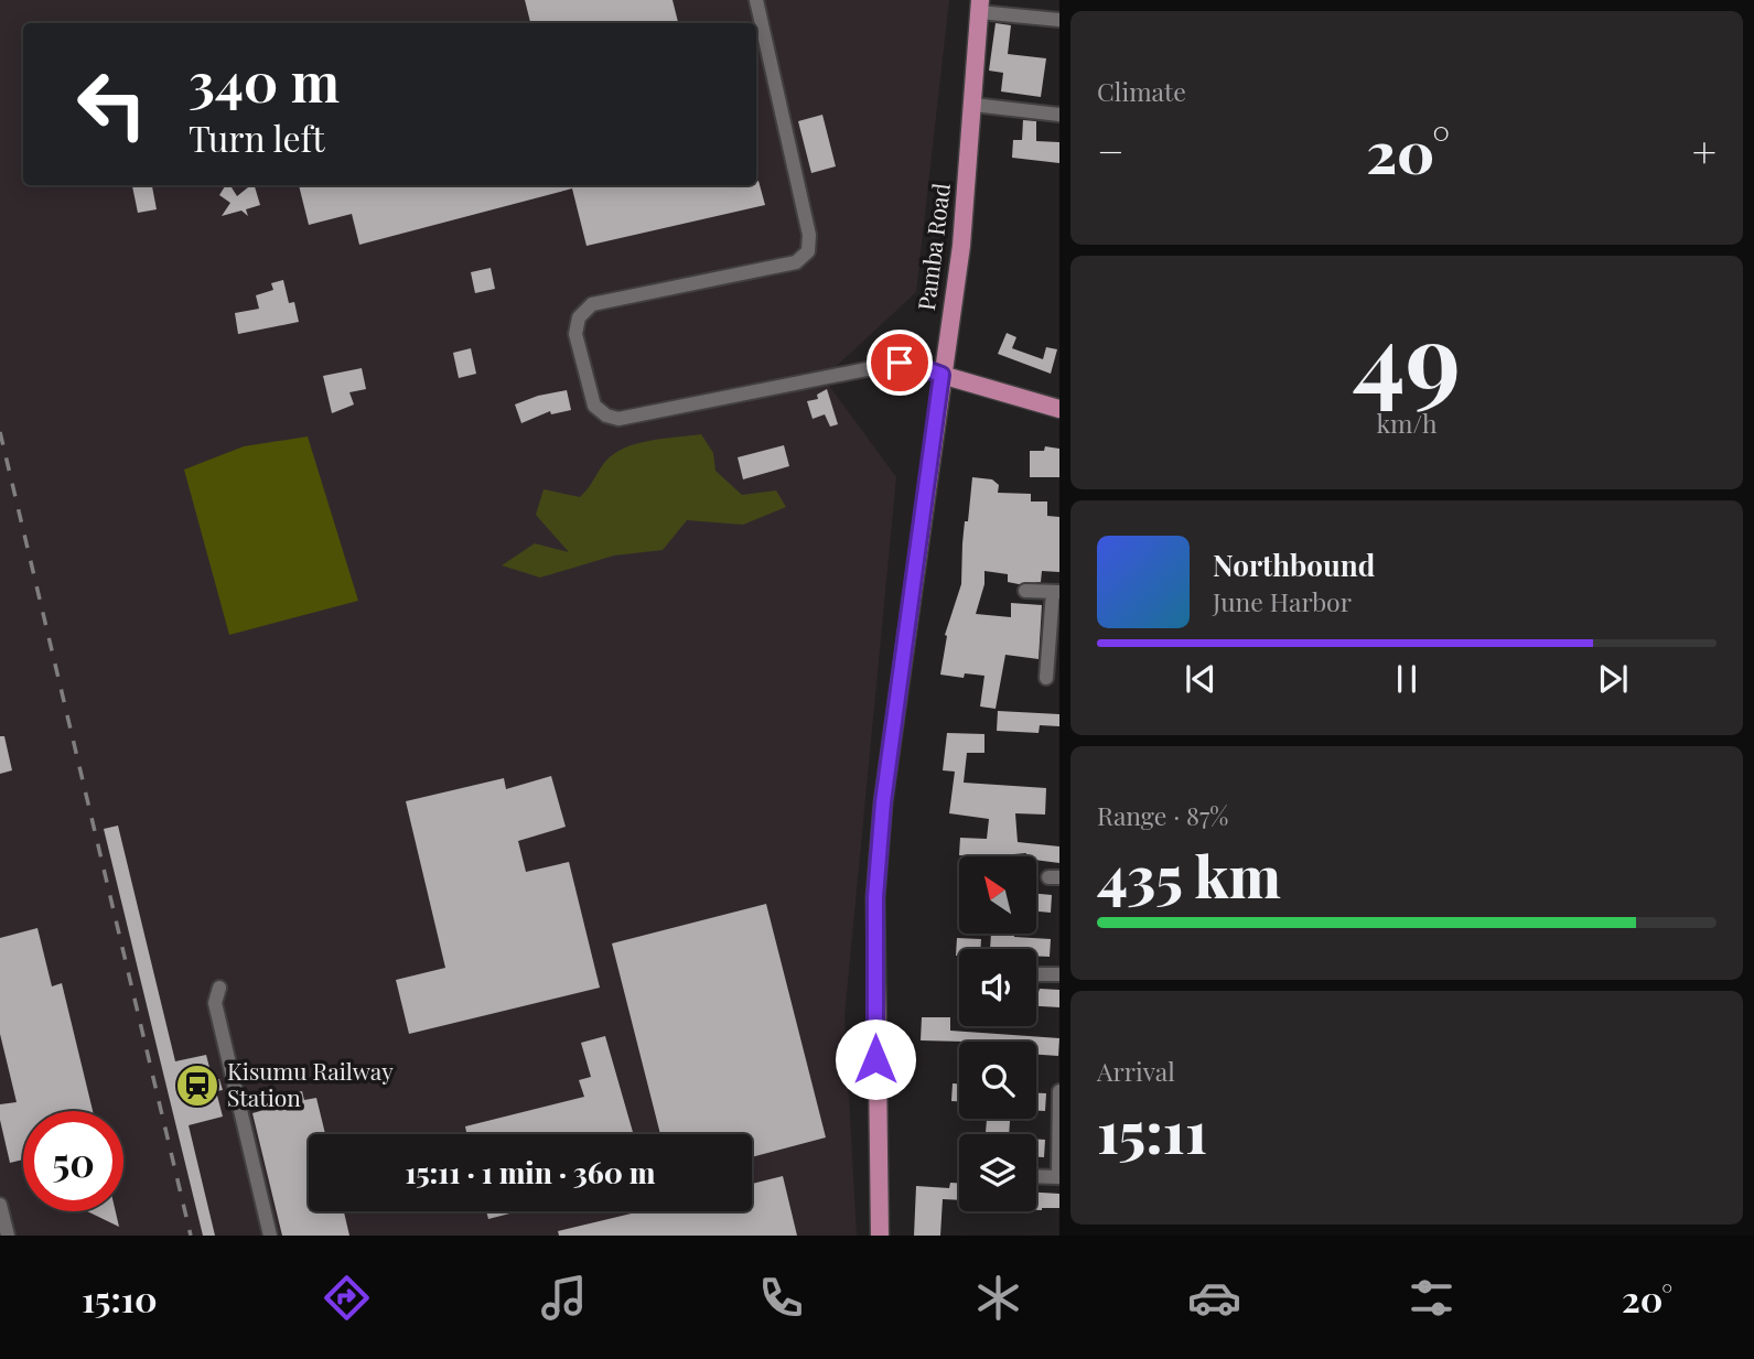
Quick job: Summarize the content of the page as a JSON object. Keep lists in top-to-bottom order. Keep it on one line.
{"streets":{"main road":["Pamba Road"]},"places":{"station":["Kisumu Railway Station"]},"north":"top left","page":{"tile":["Climate",["49","km/h"],["Range · 87%","435 km"],["Arrival","15:11"]],"turn":["340 m","Turn left"],"heat":["−","20°","+"],"song":["Northbound","June Harbor"],"limit":"50","trip":"15:11 · 1 min · 360 m","tabs":["15:10","20°"]}}
